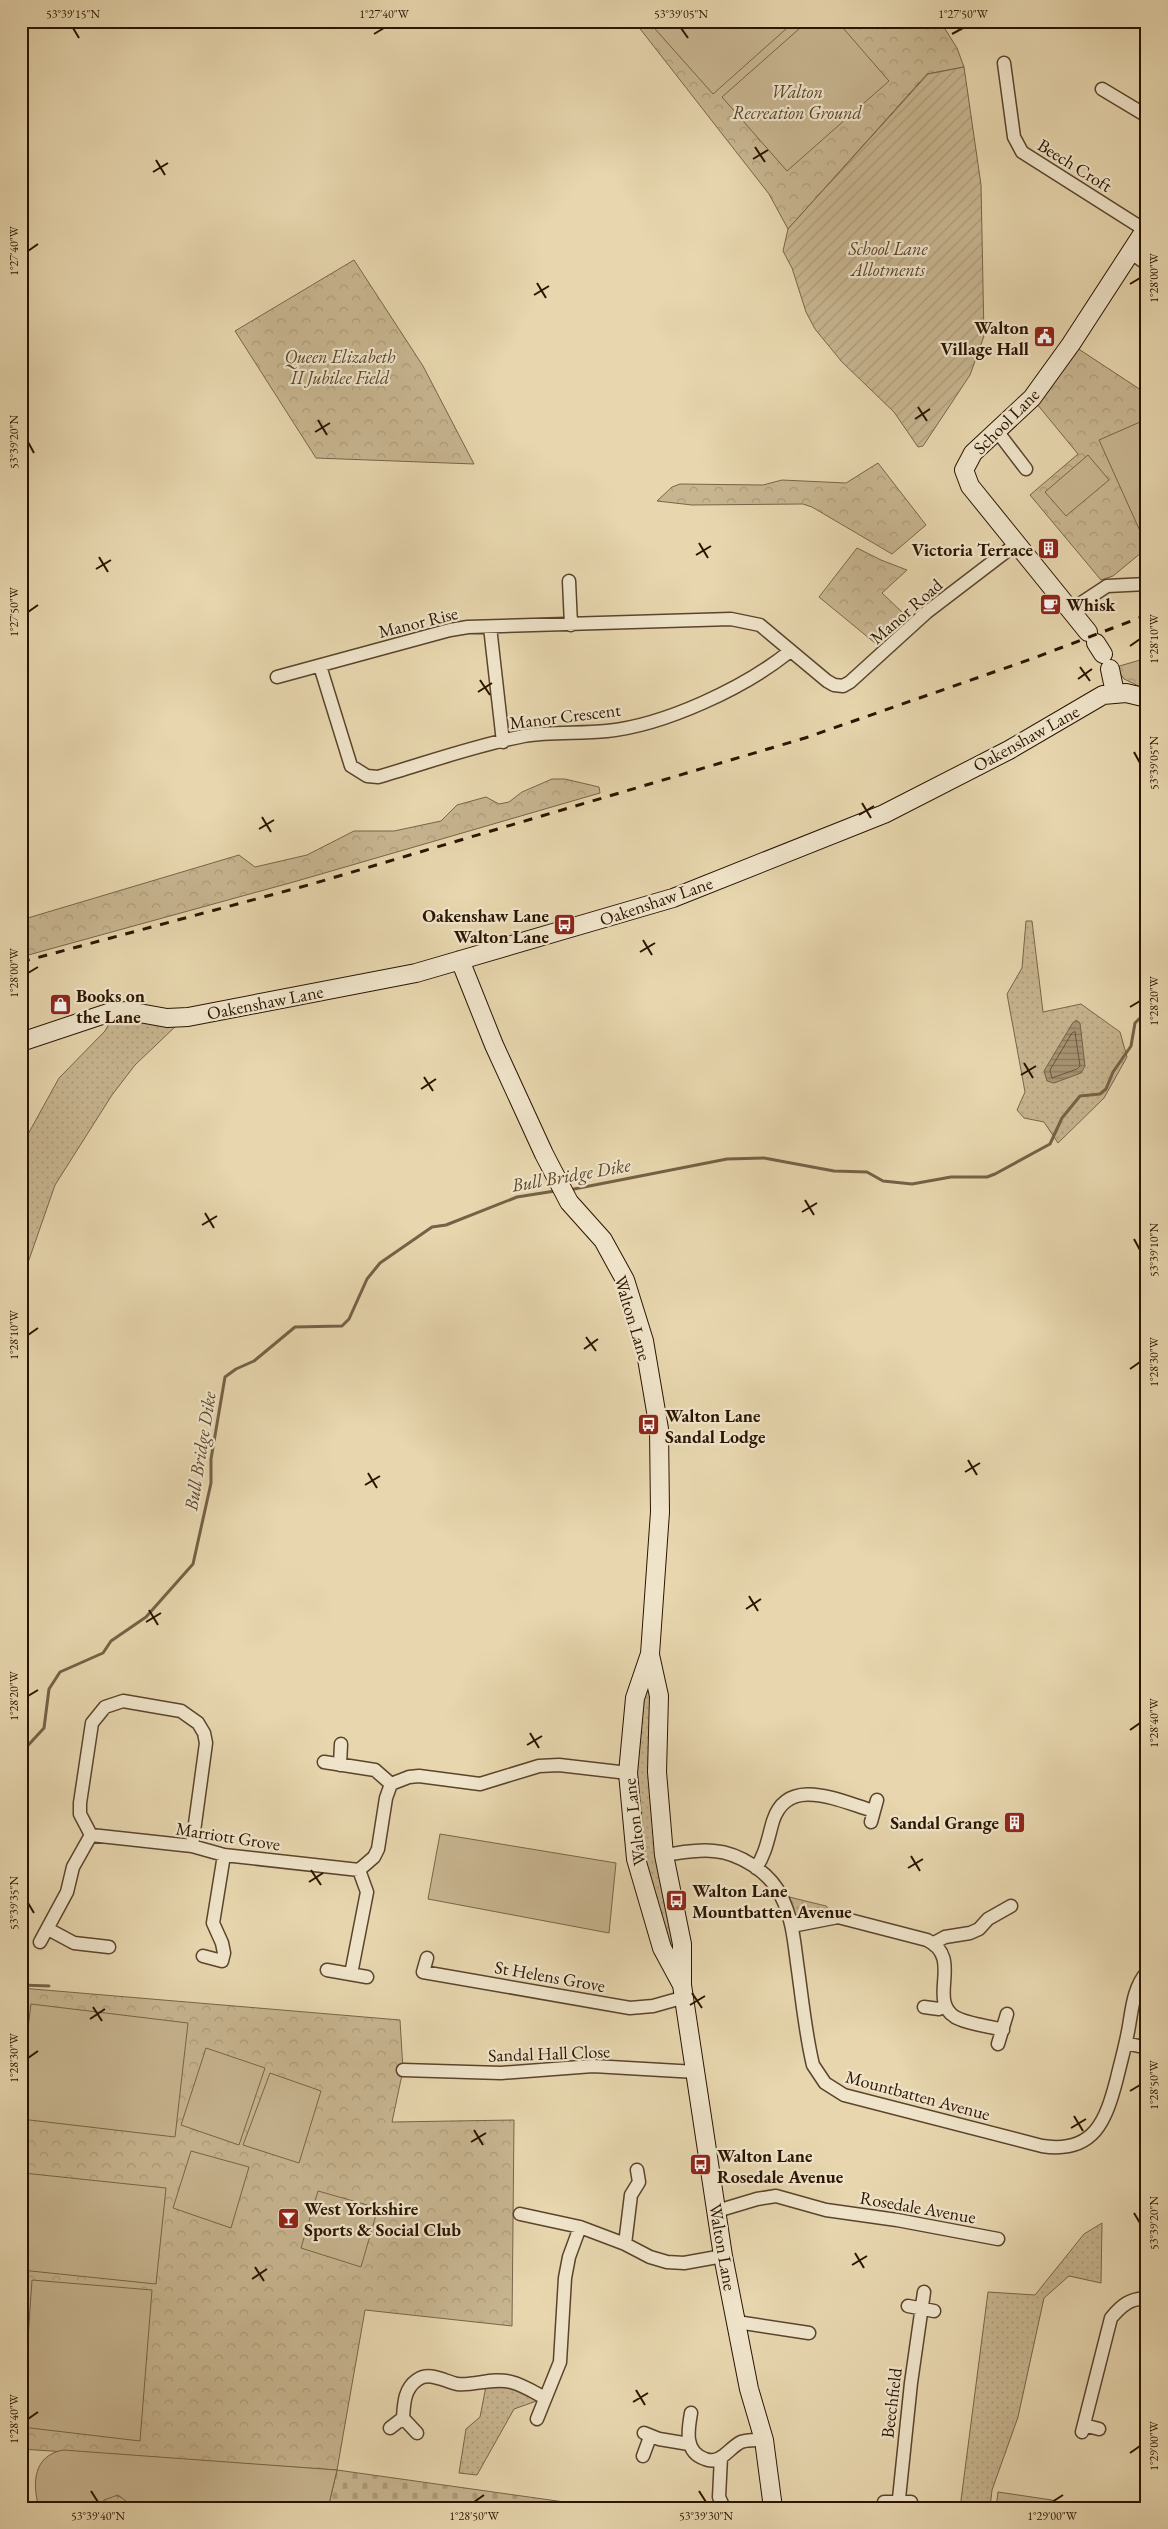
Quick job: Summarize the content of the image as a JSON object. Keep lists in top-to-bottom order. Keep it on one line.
{"streets":{"street":["Beech Croft","School Lane","Manor Road","Manor Rise","Manor Crescent","Oakenshaw Lane","Walton Lane","Marriott Grove","St Helens Grove","Sandal Hall Close","Mountbatten Avenue","Rosedale Avenue","Beechfield"]},"crossings":[["Beech Croft","School Lane"],["School Lane","Manor Road"],["School Lane","Oakenshaw Lane"],["Manor Road","Manor Rise"],["Manor Rise","Manor Crescent"],["Oakenshaw Lane","Walton Lane"],["Walton Lane","St Helens Grove"],["Walton Lane","Sandal Hall Close"],["Walton Lane","Mountbatten Avenue"],["Walton Lane","Rosedale Avenue"]],"water":["Bull Bridge Dike"],"parks":["Walton Recreation Ground","School Lane Allotments","Queen Elizabeth II Jubilee Field"],"places":{"public building":["Walton Village Hall"],"building":["Victoria Terrace","Sandal Grange"],"cafe":["Whisk"],"bus stop":["Oakenshaw Lane Walton Lane","Walton Lane Sandal Lodge","Walton Lane Mountbatten Avenue","Walton Lane Rosedale Avenue"],"shop":["Books on the Lane"],"bar":["West Yorkshire Sports & Social Club"]},"coordinates":["53°39'15\"N","1°27'40\"W","53°39'05\"N","1°27'50\"W","1°28'00\"W","53°39'20\"N","1°28'10\"W","1°28'20\"W","53°39'10\"N","1°28'30\"W","1°28'40\"W","53°39'35\"N","1°28'50\"W","1°29'00\"W","53°39'40\"N","53°39'30\"N"]}
